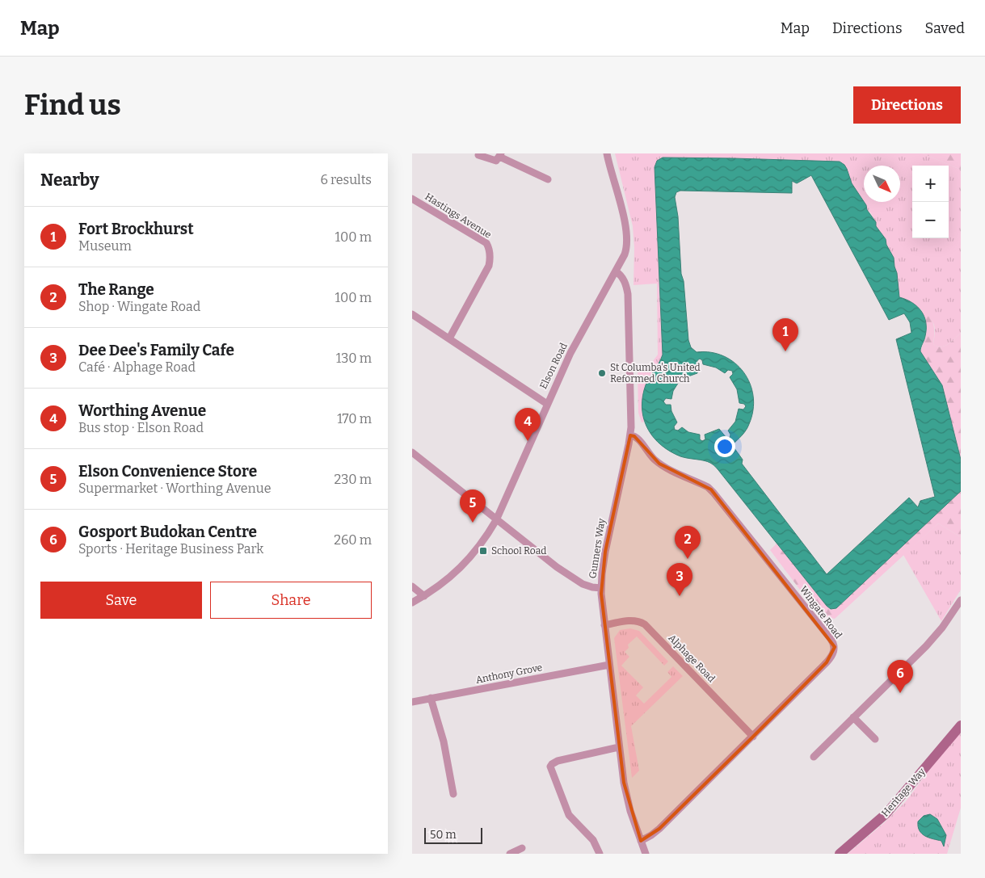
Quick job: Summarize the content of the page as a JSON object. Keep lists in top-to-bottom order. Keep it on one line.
{"streets":{"street":["Hastings Avenue","Elson Road","Gunners Way","Wingate Road","Alphage Road","Anthony Grove","Heritage Way"]},"crossings":[["Elson Road","Gunners Way"],["Gunners Way","Wingate Road"],["Gunners Way","Alphage Road"],["Gunners Way","Anthony Grove"],["Wingate Road","Alphage Road"]],"places":{"other":["St Columba's United Reformed Church"],"transit":["School Road"]},"scale_bar":"50 m","north":"bottom right","page":{"header":"Map","nav":["Map","Directions","Saved"],"buttons":["Directions",["Save","Share"]],"title":"Find us","heading":["Nearby","6 results"],"map_buttons":["+","−"],"list":[{"mark":"1","name":"Fort Brockhurst","note":"Museum","value":"100 m"},{"mark":"2","name":"The Range","note":"Shop · Wingate Road","value":"100 m"},{"mark":"3","name":"Dee Dee's Family Cafe","note":"Café · Alphage Road","value":"130 m"},{"mark":"4","name":"Worthing Avenue","note":"Bus stop · Elson Road","value":"170 m"},{"mark":"5","name":"Elson Convenience Store","note":"Supermarket · Worthing Avenue","value":"230 m"},{"mark":"6","name":"Gosport Budokan Centre","note":"Sports · Heritage Business Park","value":"260 m"}],"pins":["1","4","5","2","3","6"],"scale":"50 m"}}
